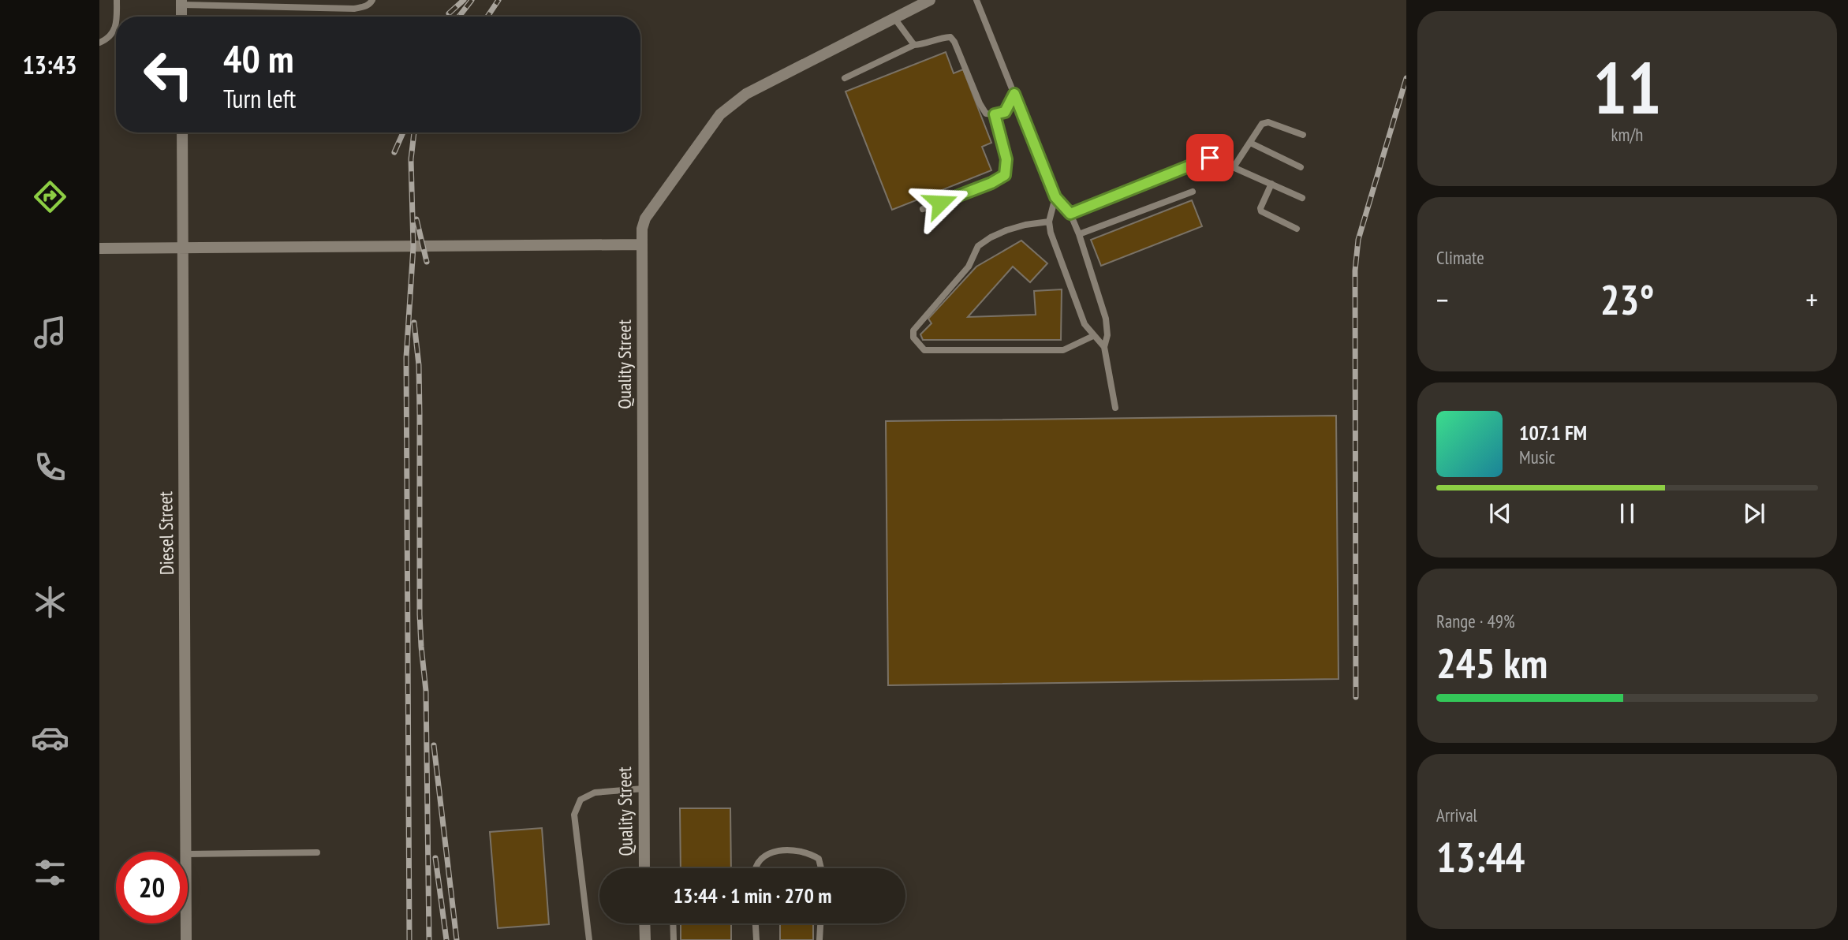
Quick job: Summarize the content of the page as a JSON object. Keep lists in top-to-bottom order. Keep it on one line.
{"streets":{"street":["Quality Street","Diesel Street"]},"page":{"tabs":"13:43","tile":[["11","km/h"],"Climate",["Range · 49%","245 km"],["Arrival","13:44"]],"turn":["40 m","Turn left"],"heat":["−","23°","+"],"song":["107.1 FM","Music"],"limit":"20","trip":"13:44 · 1 min · 270 m"}}
